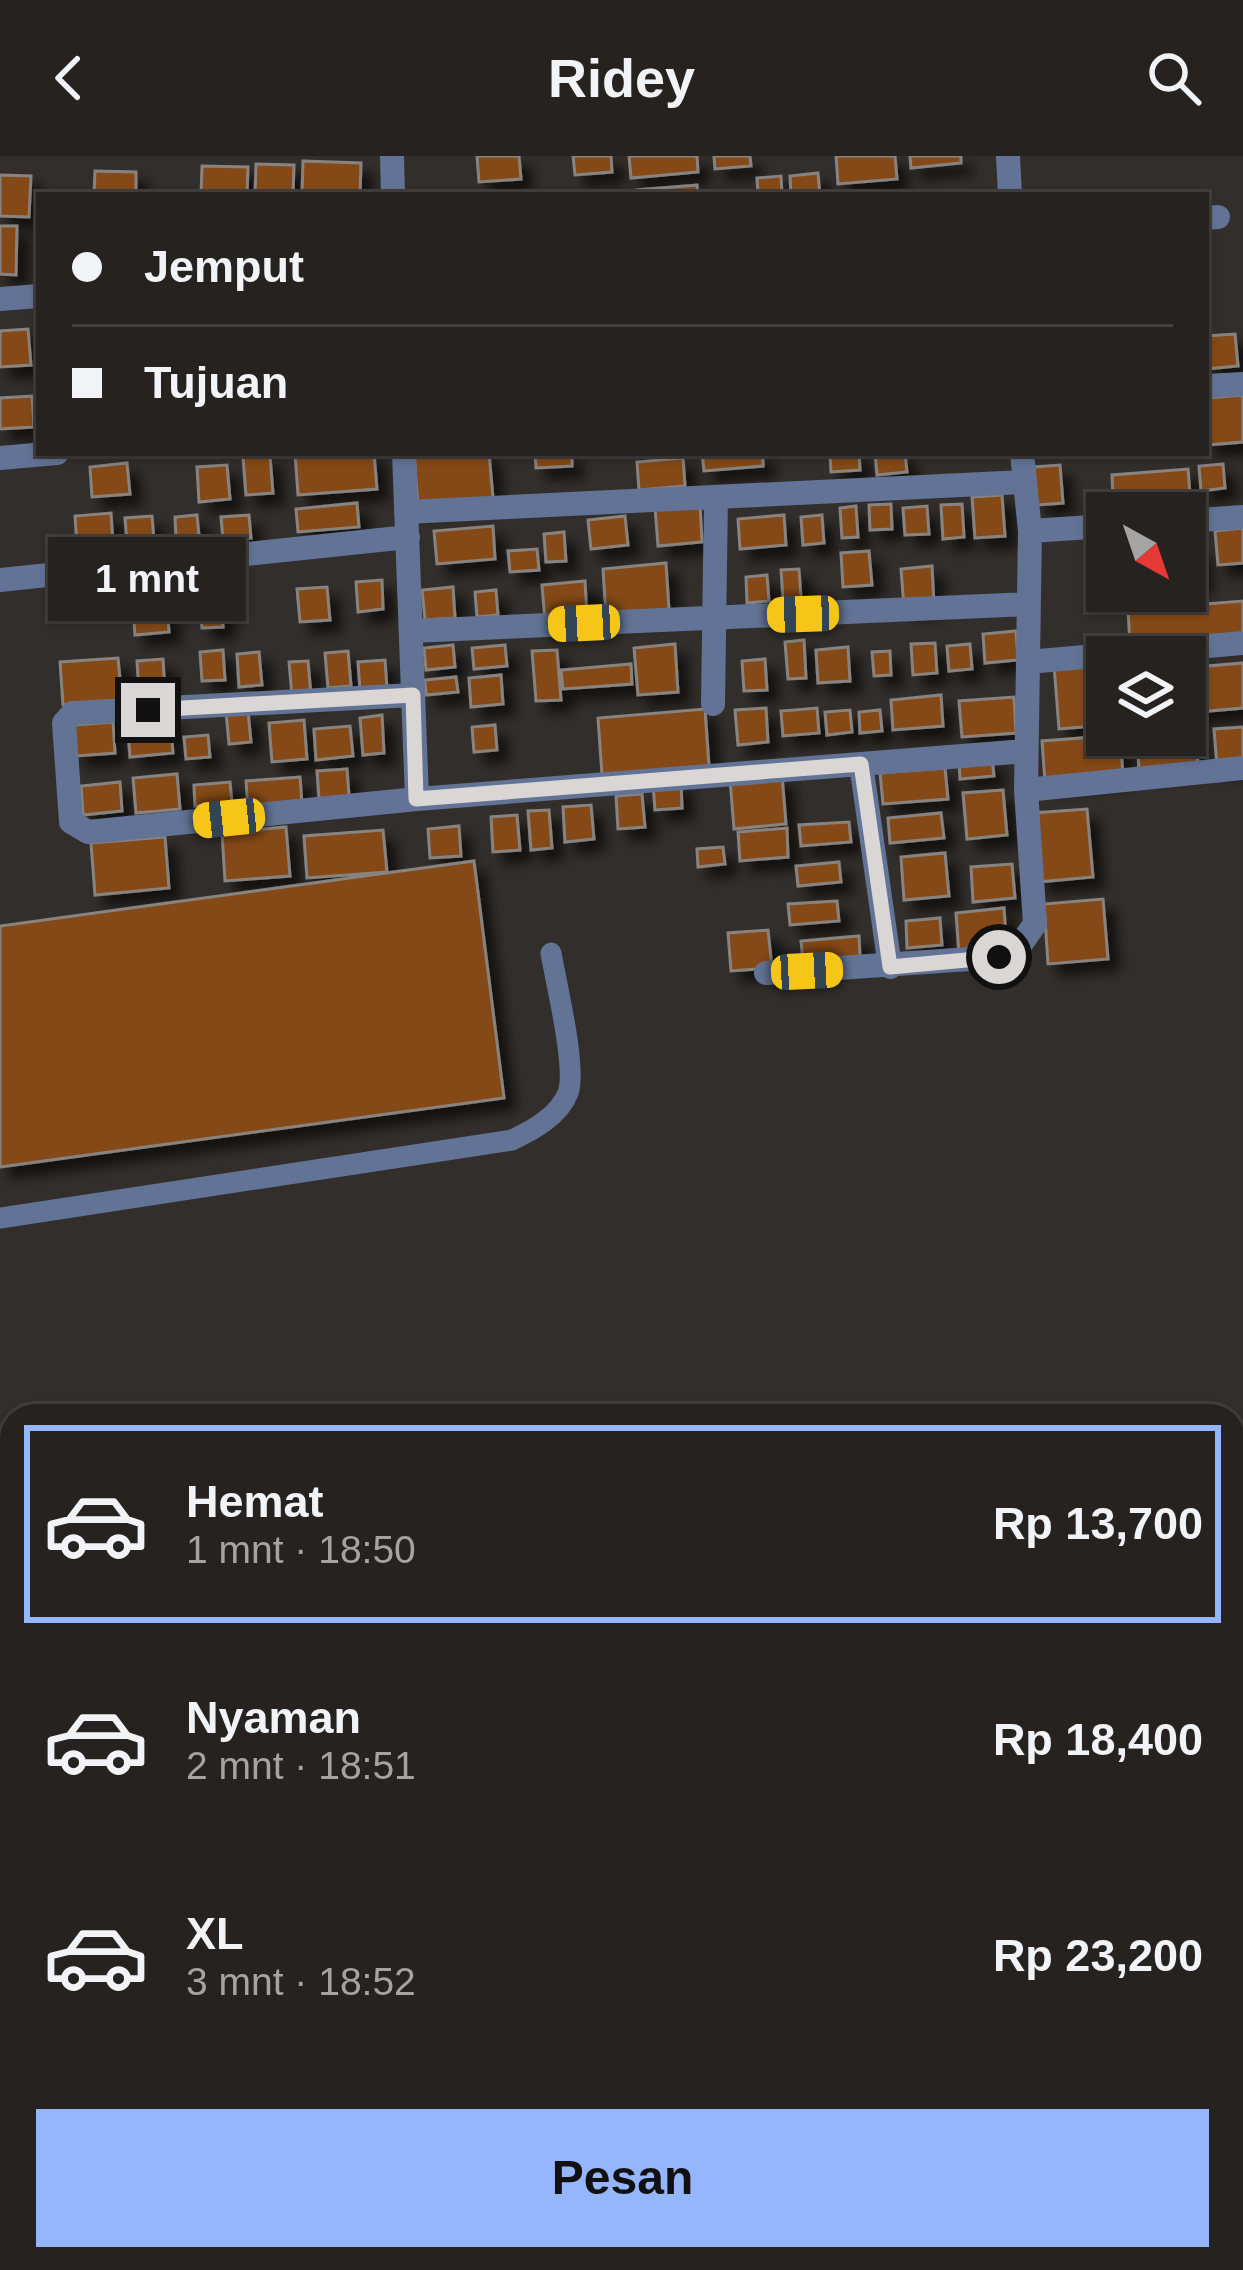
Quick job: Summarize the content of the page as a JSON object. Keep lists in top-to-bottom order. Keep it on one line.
{"north":"bottom right","page":{"header":"Ridey","banner":["Jemput","Tujuan"],"bubble":"1 mnt","list":[{"name":"Hemat","note":"1 mnt · 18:50","value":"Rp 13,700"},{"name":"Nyaman","note":"2 mnt · 18:51","value":"Rp 18,400"},{"name":"XL","note":"3 mnt · 18:52","value":"Rp 23,200"}],"buttons":"Pesan"}}
